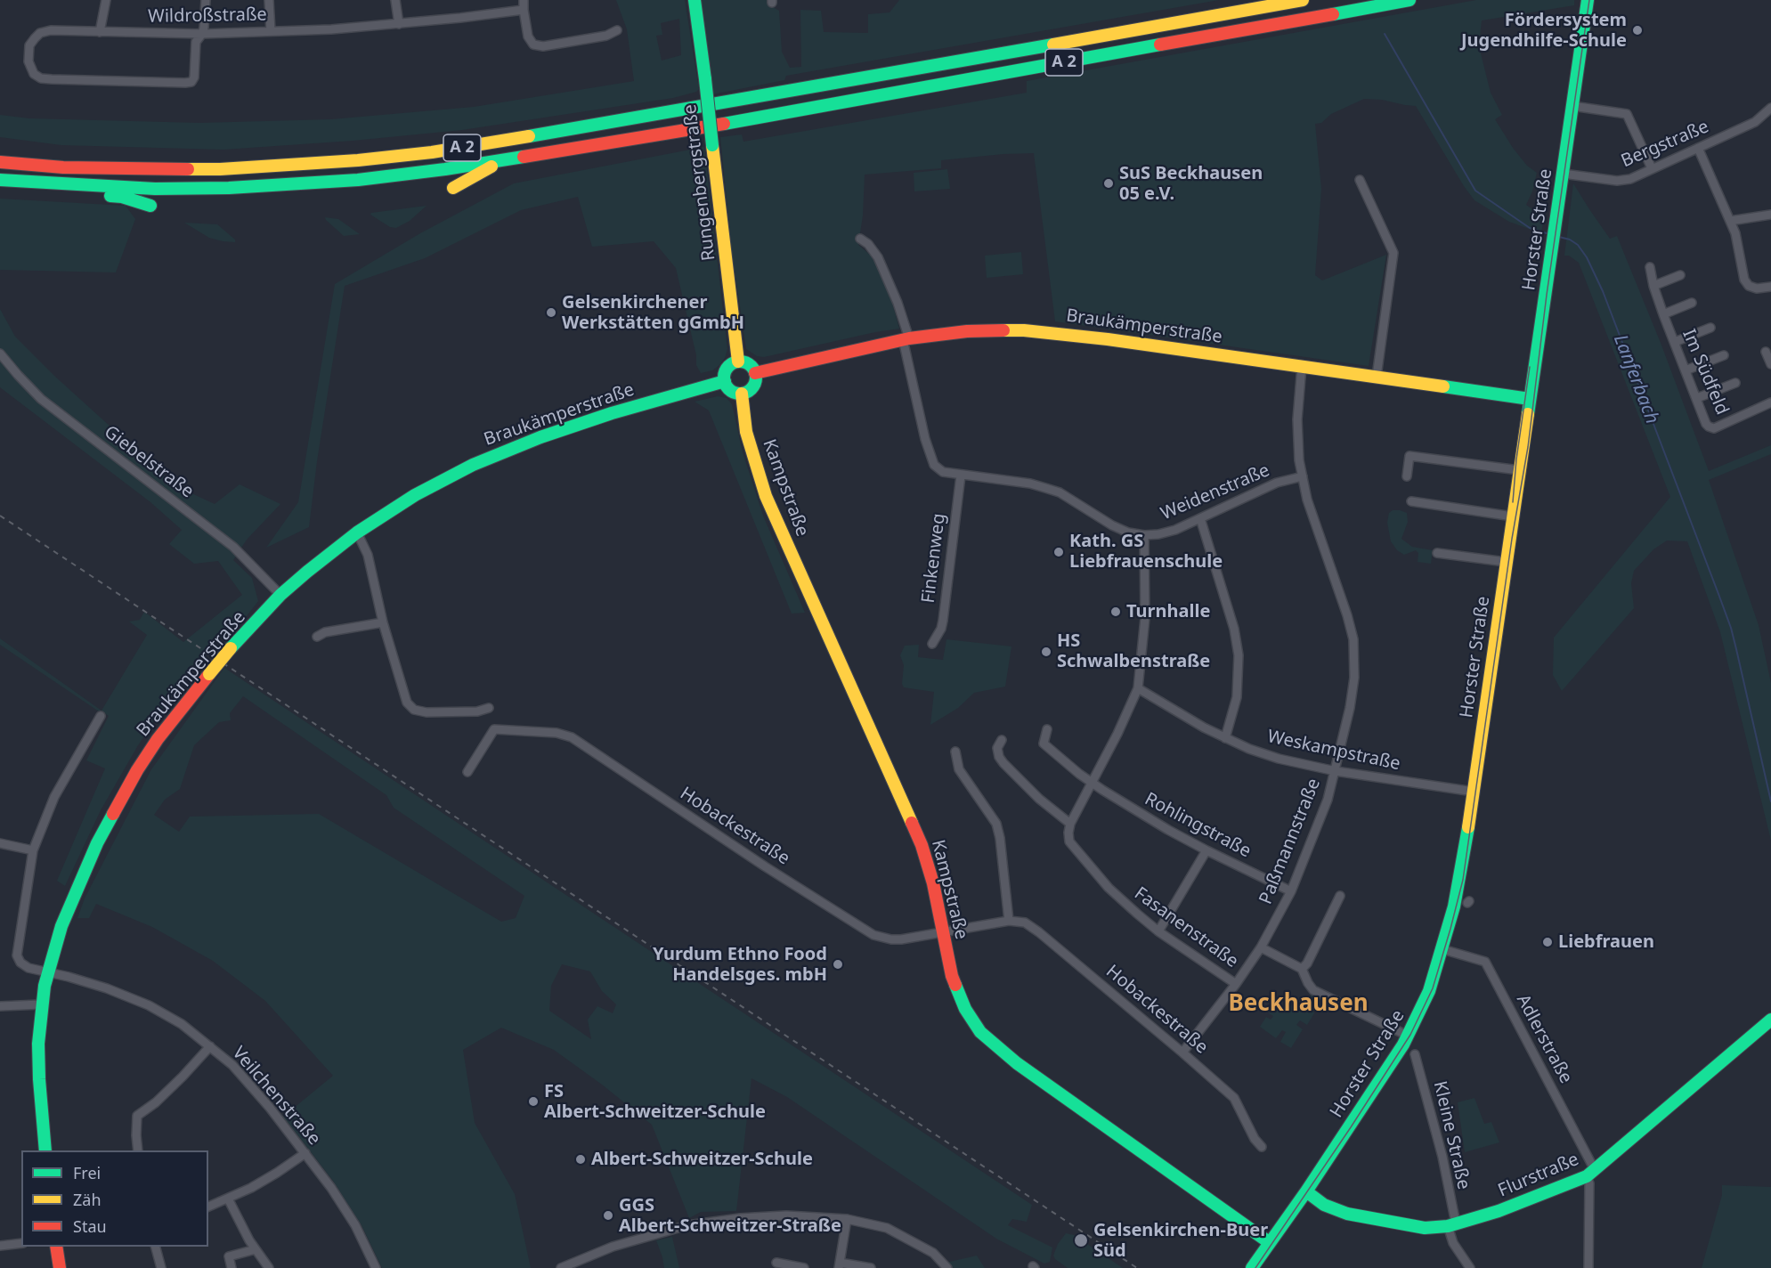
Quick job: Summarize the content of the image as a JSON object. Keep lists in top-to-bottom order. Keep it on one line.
{"streets":{"main road":["A 2","Rungenbergstraße","Horster Straße","Braukämperstraße","Kampstraße","Flurstraße"],"street":["Wildroßstraße","Bergstraße","Im Südfeld","Giebelstraße","Weidenstraße","Finkenweg","Weskampstraße","Rohlingstraße","Hobackestraße","Paßmannstraße","Fasanenstraße","Adlerstraße","Veilchenstraße","Kleine Straße"]},"crossings":[["Bergstraße","Horster Straße"],["Rungenbergstraße","Braukämperstraße"],["Rungenbergstraße","Kampstraße"],["Horster Straße","Braukämperstraße"],["Horster Straße","Kampstraße"],["Horster Straße","Weskampstraße"],["Horster Straße","Adlerstraße"],["Horster Straße","Flurstraße"],["Braukämperstraße","Giebelstraße"],["Braukämperstraße","Kampstraße"],["Braukämperstraße","Weidenstraße"],["Braukämperstraße","Paßmannstraße"],["Braukämperstraße","Veilchenstraße"],["Kampstraße","Hobackestraße"],["Weidenstraße","Finkenweg"],["Weidenstraße","Paßmannstraße"],["Weskampstraße","Paßmannstraße"],["Rohlingstraße","Paßmannstraße"],["Hobackestraße","Paßmannstraße"],["Paßmannstraße","Fasanenstraße"],["Adlerstraße","Flurstraße"],["Kleine Straße","Flurstraße"]],"districts":["Beckhausen"],"water":["Lanferbach"],"places":["Fördersystem Jugendhilfe-Schule","SuS Beckhausen 05 e.V.","Gelsenkirchener Werkstätten gGmbH","Kath. GS Liebfrauenschule","Turnhalle","HS Schwalbenstraße","Liebfrauen","Yurdum Ethno Food Handelsges. mbH","FS Albert-Schweitzer-Schule","Albert-Schweitzer-Schule","GGS Albert-Schweitzer-Straße","Gelsenkirchen-Buer Süd"],"legend":["Frei","Zäh","Stau"]}
